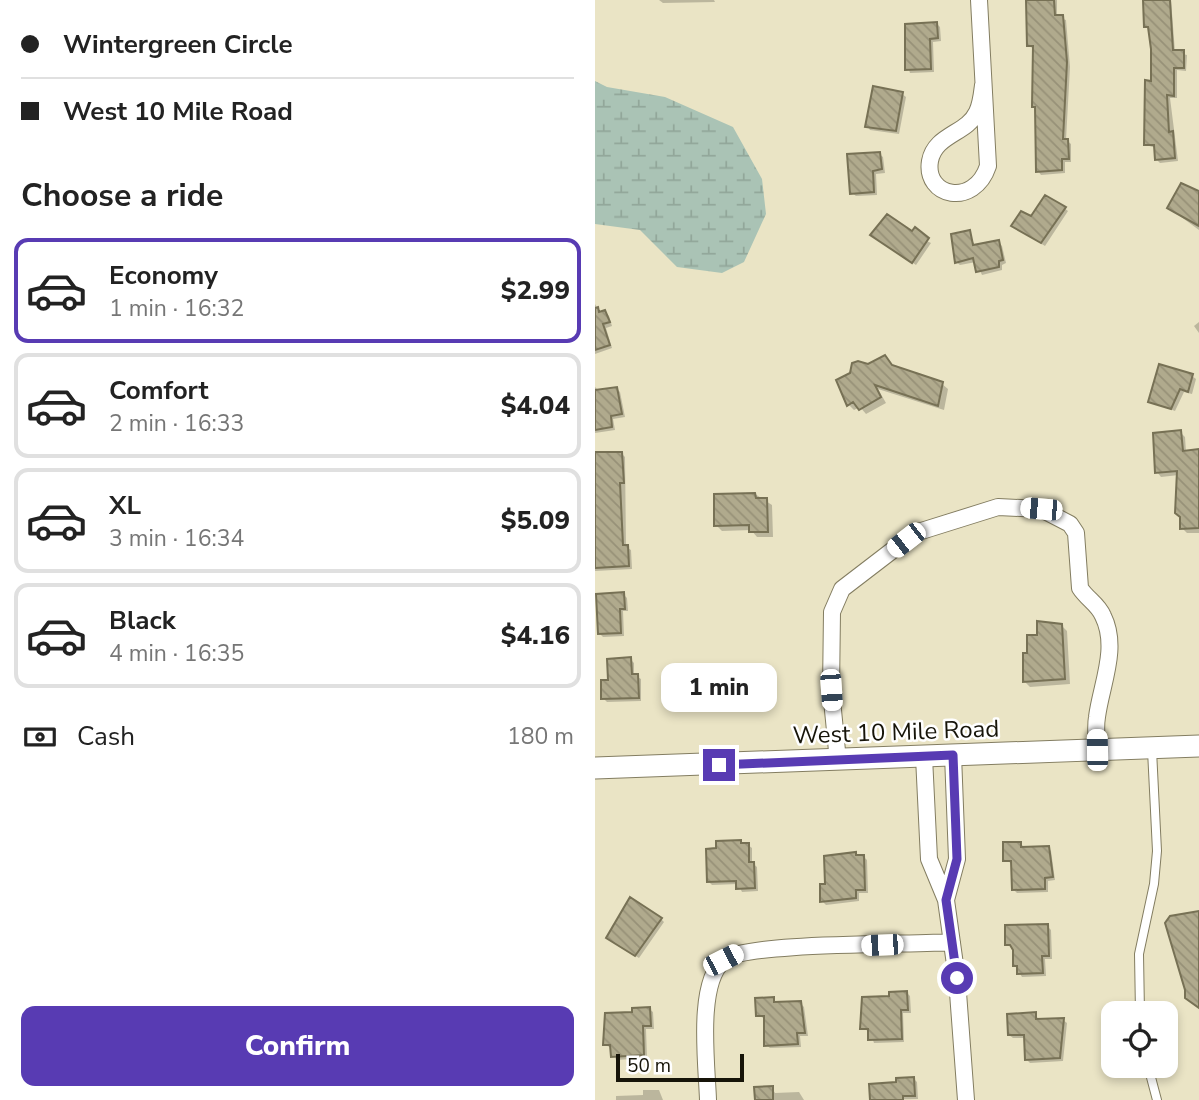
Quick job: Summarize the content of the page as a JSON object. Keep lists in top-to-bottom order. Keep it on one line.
{"streets":{"main road":["West 10 Mile Road"]},"scale_bar":"50 m","page":{"banner":["Wintergreen Circle","West 10 Mile Road"],"heading":"Choose a ride","list":[{"name":"Economy","note":"1 min · 16:32","value":"$2.99"},{"name":"Comfort","note":"2 min · 16:33","value":"$4.04"},{"name":"XL","note":"3 min · 16:34","value":"$5.09"},{"name":"Black","note":"4 min · 16:35","value":"$4.16"}],"bubble":"1 min","pay":["Cash","180 m"],"buttons":"Confirm","scale":"50 m"}}
